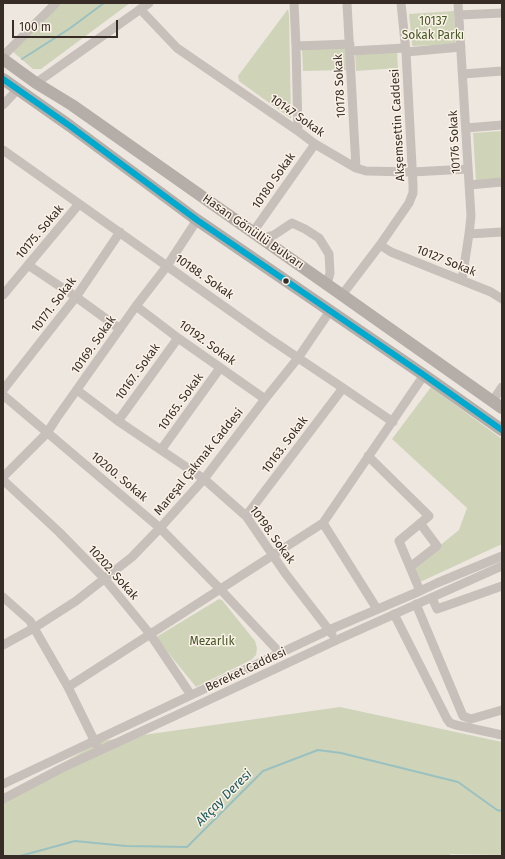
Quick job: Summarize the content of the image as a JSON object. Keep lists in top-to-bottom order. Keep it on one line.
{"streets":{"main road":["Hasan Gönüllü Bulvarı"],"street":["10178 Sokak","10147 Sokak","Akşemsettin Caddesi","10176 Sokak","10180 Sokak","10175. Sokak","10127 Sokak","10188. Sokak","10171. Sokak","10192. Sokak","10169. Sokak","10167. Sokak","10165. Sokak","10163. Sokak","Mareşal Çakmak Caddesi","10200. Sokak","10198. Sokak","10202. Sokak","Bereket Caddesi"]},"crossings":[["10178 Sokak","10147 Sokak"],["10147 Sokak","Akşemsettin Caddesi"],["10147 Sokak","10176 Sokak"],["10147 Sokak","10180 Sokak"],["Akşemsettin Caddesi","Hasan Gönüllü Bulvarı"],["Akşemsettin Caddesi","10127 Sokak"],["10176 Sokak","10127 Sokak"],["10180 Sokak","Hasan Gönüllü Bulvarı"],["10175. Sokak","10188. Sokak"],["Hasan Gönüllü Bulvarı","10169. Sokak"],["Hasan Gönüllü Bulvarı","Mareşal Çakmak Caddesi"],["10188. Sokak","10171. Sokak"],["10188. Sokak","10169. Sokak"],["10188. Sokak","10163. Sokak"],["10188. Sokak","Mareşal Çakmak Caddesi"],["10192. Sokak","10169. Sokak"],["10192. Sokak","10167. Sokak"],["10192. Sokak","10165. Sokak"],["10192. Sokak","Mareşal Çakmak Caddesi"],["10169. Sokak","10200. Sokak"],["10169. Sokak","10198. Sokak"],["10169. Sokak","10202. Sokak"],["10167. Sokak","10198. Sokak"],["10165. Sokak","10198. Sokak"],["10163. Sokak","10198. Sokak"],["Mareşal Çakmak Caddesi","10200. Sokak"],["Mareşal Çakmak Caddesi","10198. Sokak"],["Mareşal Çakmak Caddesi","10202. Sokak"],["10200. Sokak","Bereket Caddesi"],["10198. Sokak","Bereket Caddesi"],["10202. Sokak","Bereket Caddesi"]],"water":["Akçay Deresi"],"parks":["10137 Sokak Parkı","Mezarlık"],"scale_bar":"100 m"}
